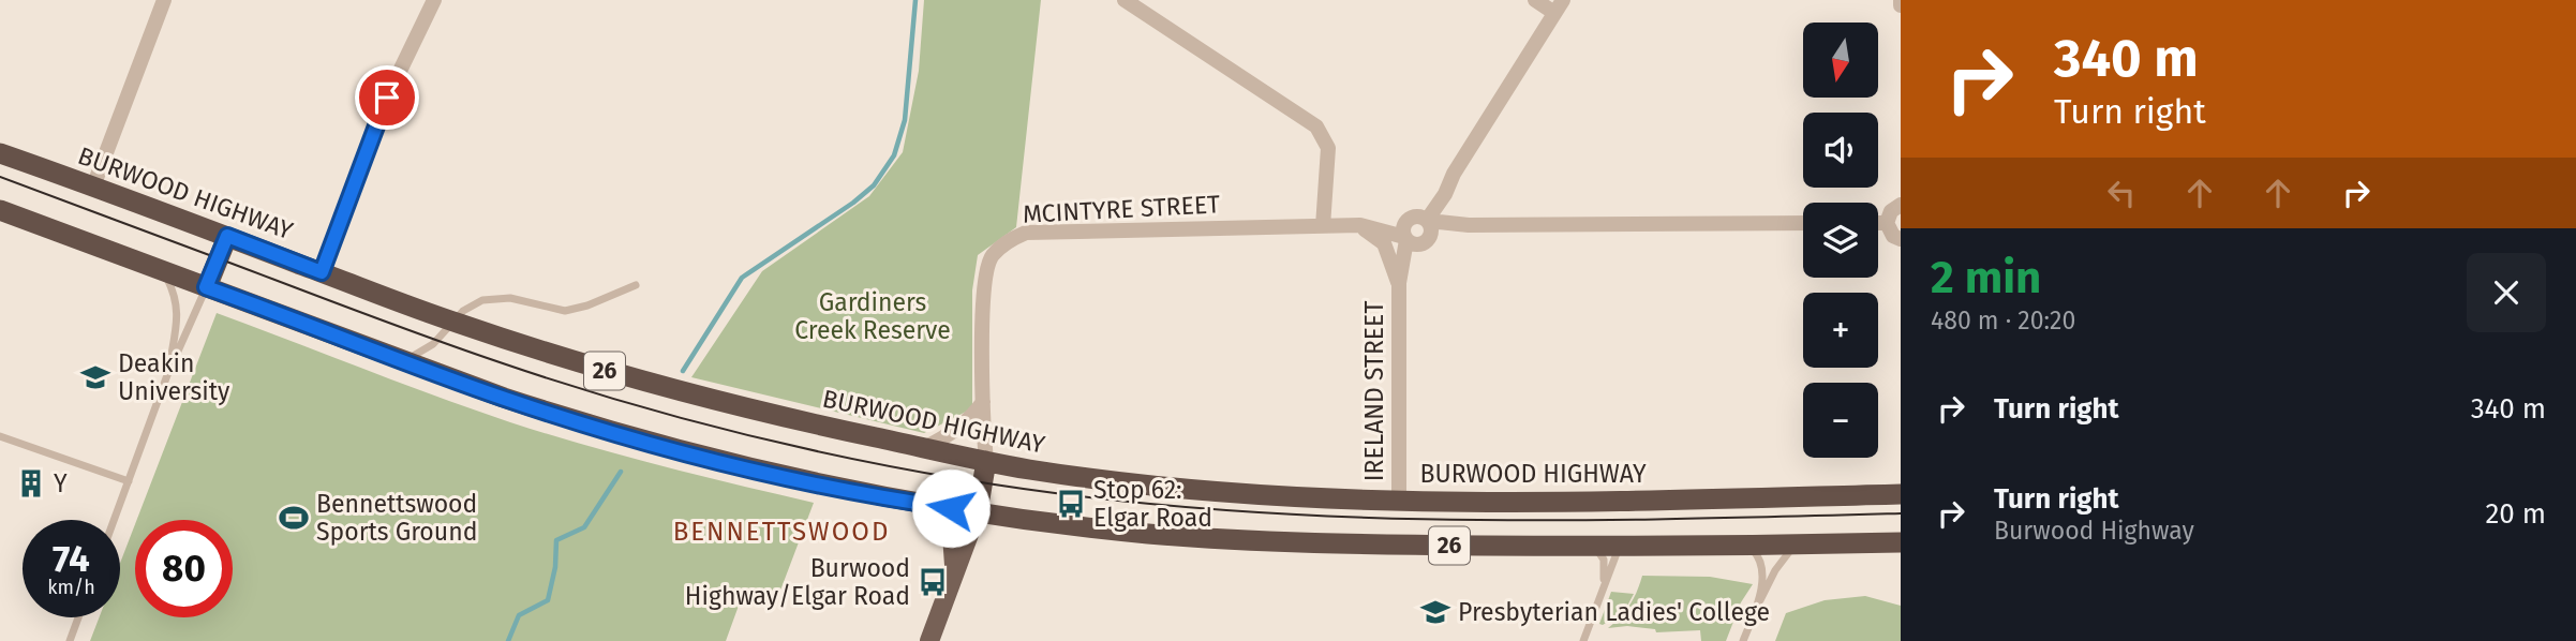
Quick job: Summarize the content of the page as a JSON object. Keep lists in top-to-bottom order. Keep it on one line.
{"streets":{"highway":["BURWOOD HIGHWAY","26"],"street":["MCINTYRE STREET","IRELAND STREET"]},"crossings":[["BURWOOD HIGHWAY","MCINTYRE STREET"],["BURWOOD HIGHWAY","IRELAND STREET"],["MCINTYRE STREET","IRELAND STREET"]],"districts":["BENNETTSWOOD"],"parks":["Gardiners Creek Reserve"],"places":{"school or university":["Deakin University","Presbyterian Ladies' College"],"building":["Y"],"bus stop":["Stop 62: Elgar Road","Burwood Highway/Elgar Road"],"sports":["Bennettswood Sports Ground"]},"north":"bottom","page":{"turn":["340 m","Turn right"],"map_buttons":["+","−"],"heading":["2 min","480 m · 20:20"],"list":[{"name":"Turn right","value":"340 m"},{"name":"Turn right","note":"Burwood Highway","value":"20 m"}],"speed":"74 km/h","limit":"80"}}
